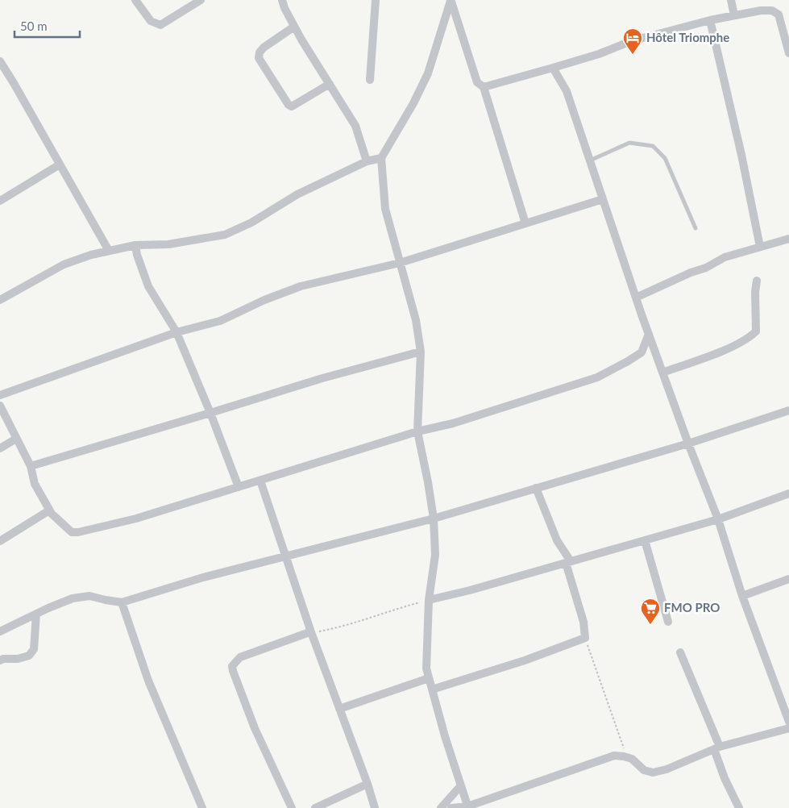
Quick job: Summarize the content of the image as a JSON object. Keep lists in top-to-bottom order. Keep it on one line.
{"places":{"hotel":["Hôtel Triomphe"],"supermarket":["FMO PRO"]},"scale_bar":"50 m"}
